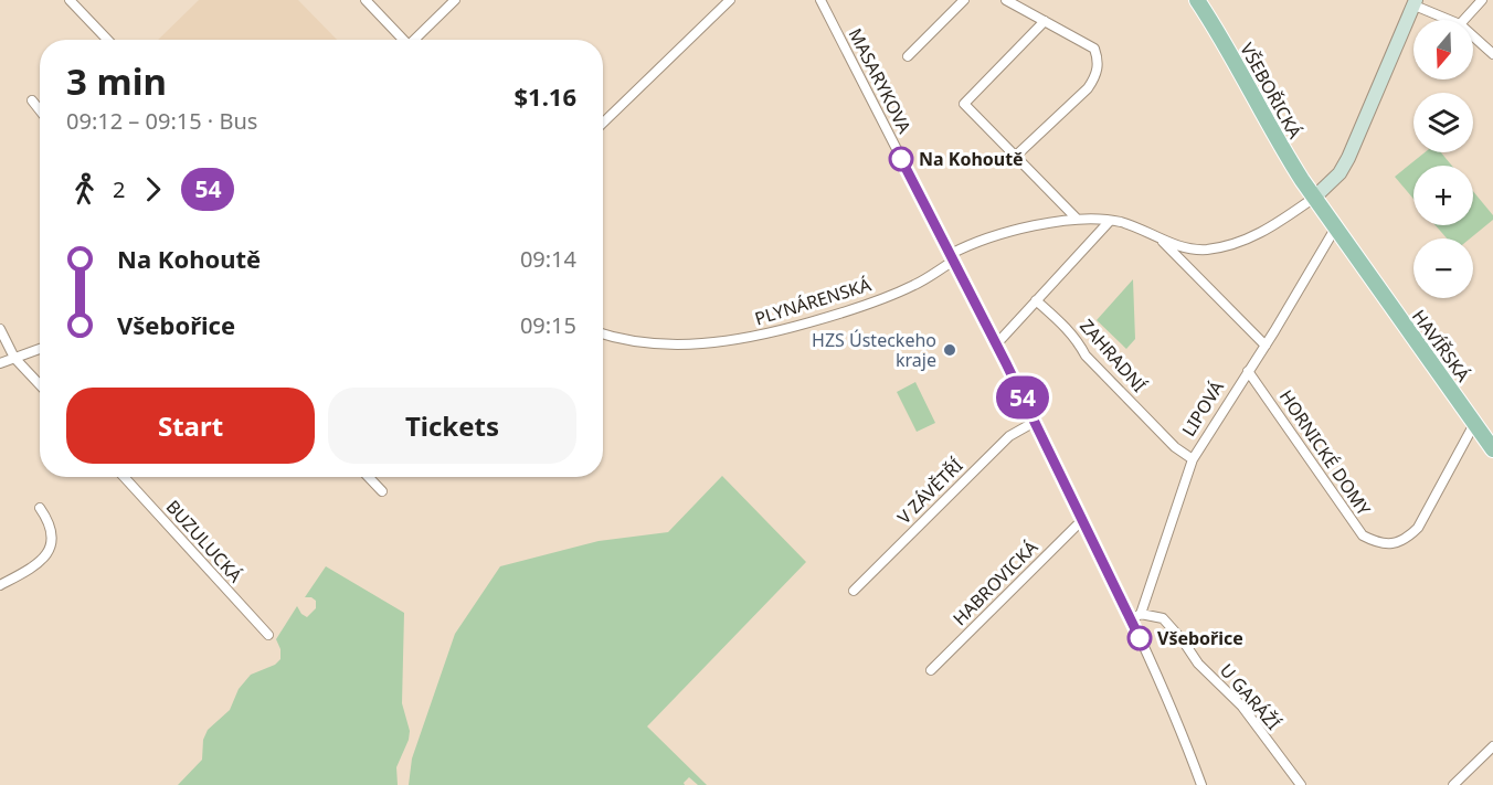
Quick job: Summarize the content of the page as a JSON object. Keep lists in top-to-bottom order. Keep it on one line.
{"streets":{"main road":["VŠEBOŘICKÁ","HAVÍŘSKÁ"],"street":["MASARYKOVA","PLYNÁRENSKÁ","ZAHRADNÍ","LIPOVÁ","HORNICKÉ DOMY","V ZÁVĚTŘÍ","BUZULUCKÁ","HABROVICKÁ","U GARÁŽÍ"]},"crossings":[["MASARYKOVA","PLYNÁRENSKÁ"],["MASARYKOVA","V ZÁVĚTŘÍ"],["MASARYKOVA","HABROVICKÁ"],["VŠEBOŘICKÁ","PLYNÁRENSKÁ"],["VŠEBOŘICKÁ","HAVÍŘSKÁ"],["PLYNÁRENSKÁ","HAVÍŘSKÁ"],["PLYNÁRENSKÁ","LIPOVÁ"],["HAVÍŘSKÁ","LIPOVÁ"],["HAVÍŘSKÁ","HORNICKÉ DOMY"],["ZAHRADNÍ","LIPOVÁ"],["LIPOVÁ","HORNICKÉ DOMY"],["LIPOVÁ","U GARÁŽÍ"]],"places":["Na Kohoutě","HZS Ústeckeho kraje","Všebořice"],"lines":["bus line 54"],"north":"bottom","page":{"on_map":"54","map_buttons":["+","−"],"heading":["3 min","09:12 – 09:15 · Bus","$1.16"],"legs":["2","54"],"list":[{"name":"Na Kohoutě","value":"09:14"},{"name":"Všebořice","value":"09:15"}],"buttons":["Start","Tickets"]}}
